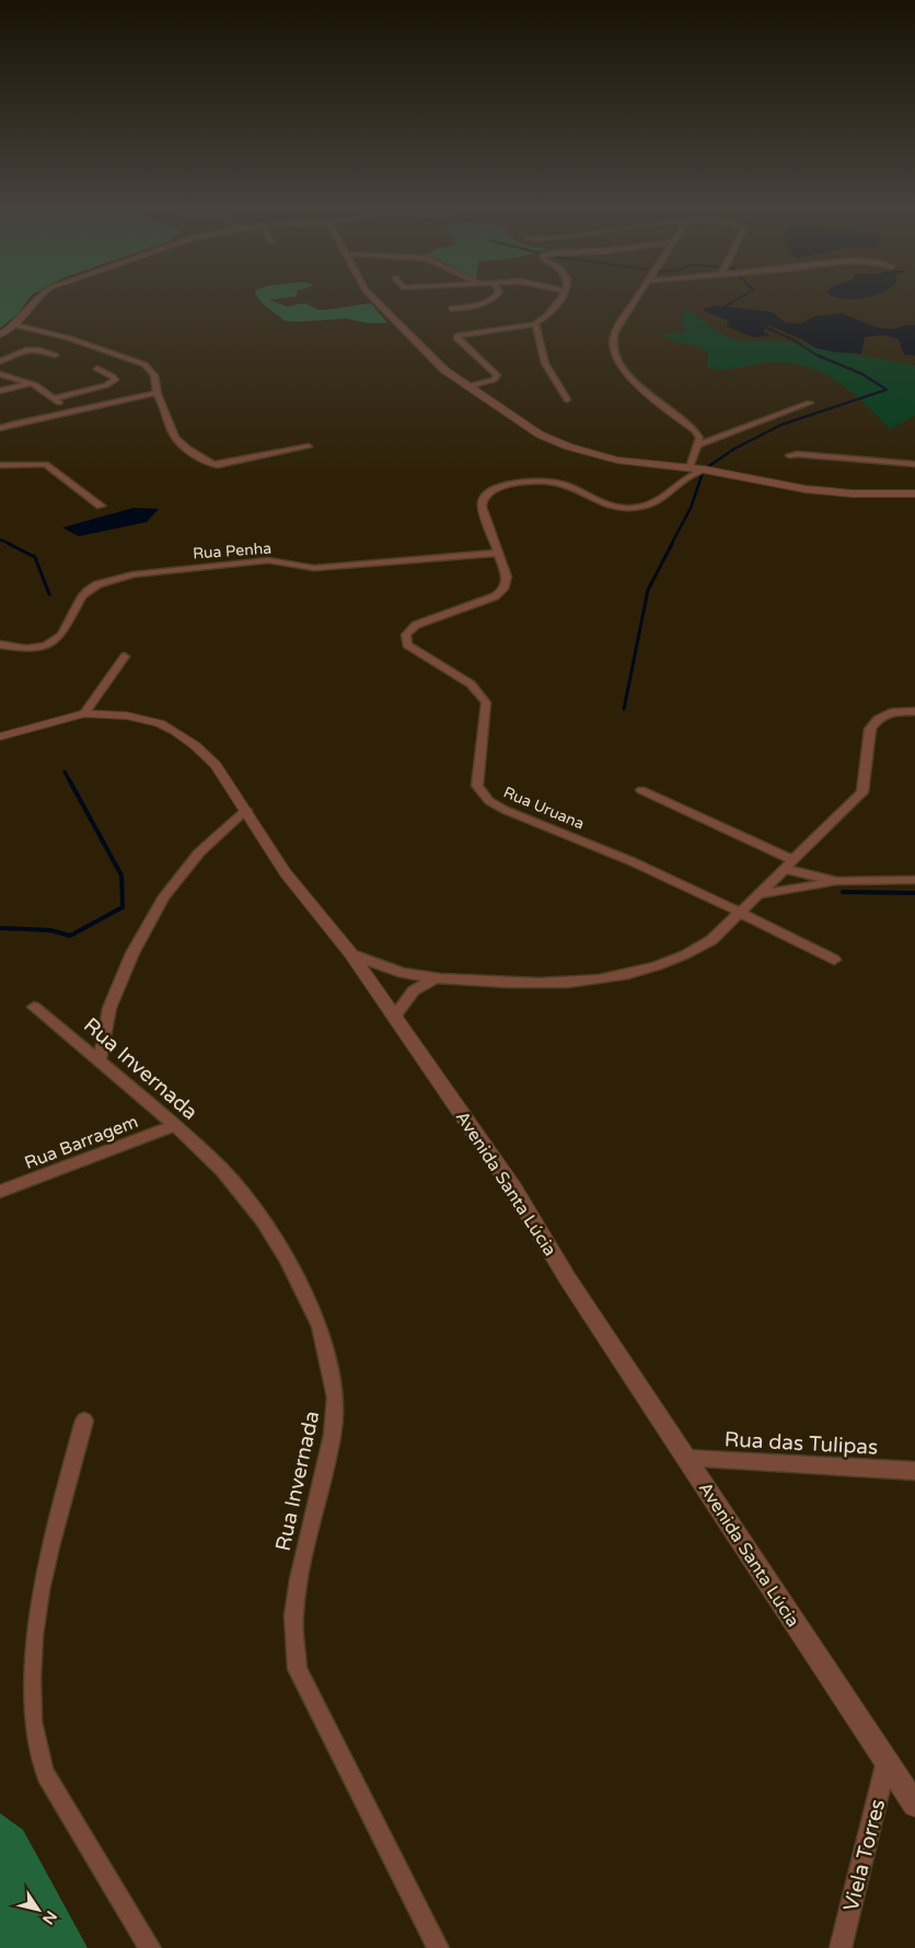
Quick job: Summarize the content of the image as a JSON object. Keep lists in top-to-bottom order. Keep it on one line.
{"streets":{"street":["Rua Penha","Rua Uruana","Rua Invernada","Rua Barragem","Avenida Santa Lúcia","Rua das Tulipas","Viela Torres"]},"crossings":[["Rua Penha","Rua Uruana"],["Rua Invernada","Rua Barragem"],["Avenida Santa Lúcia","Rua das Tulipas"],["Avenida Santa Lúcia","Viela Torres"]],"north":"bottom right"}
